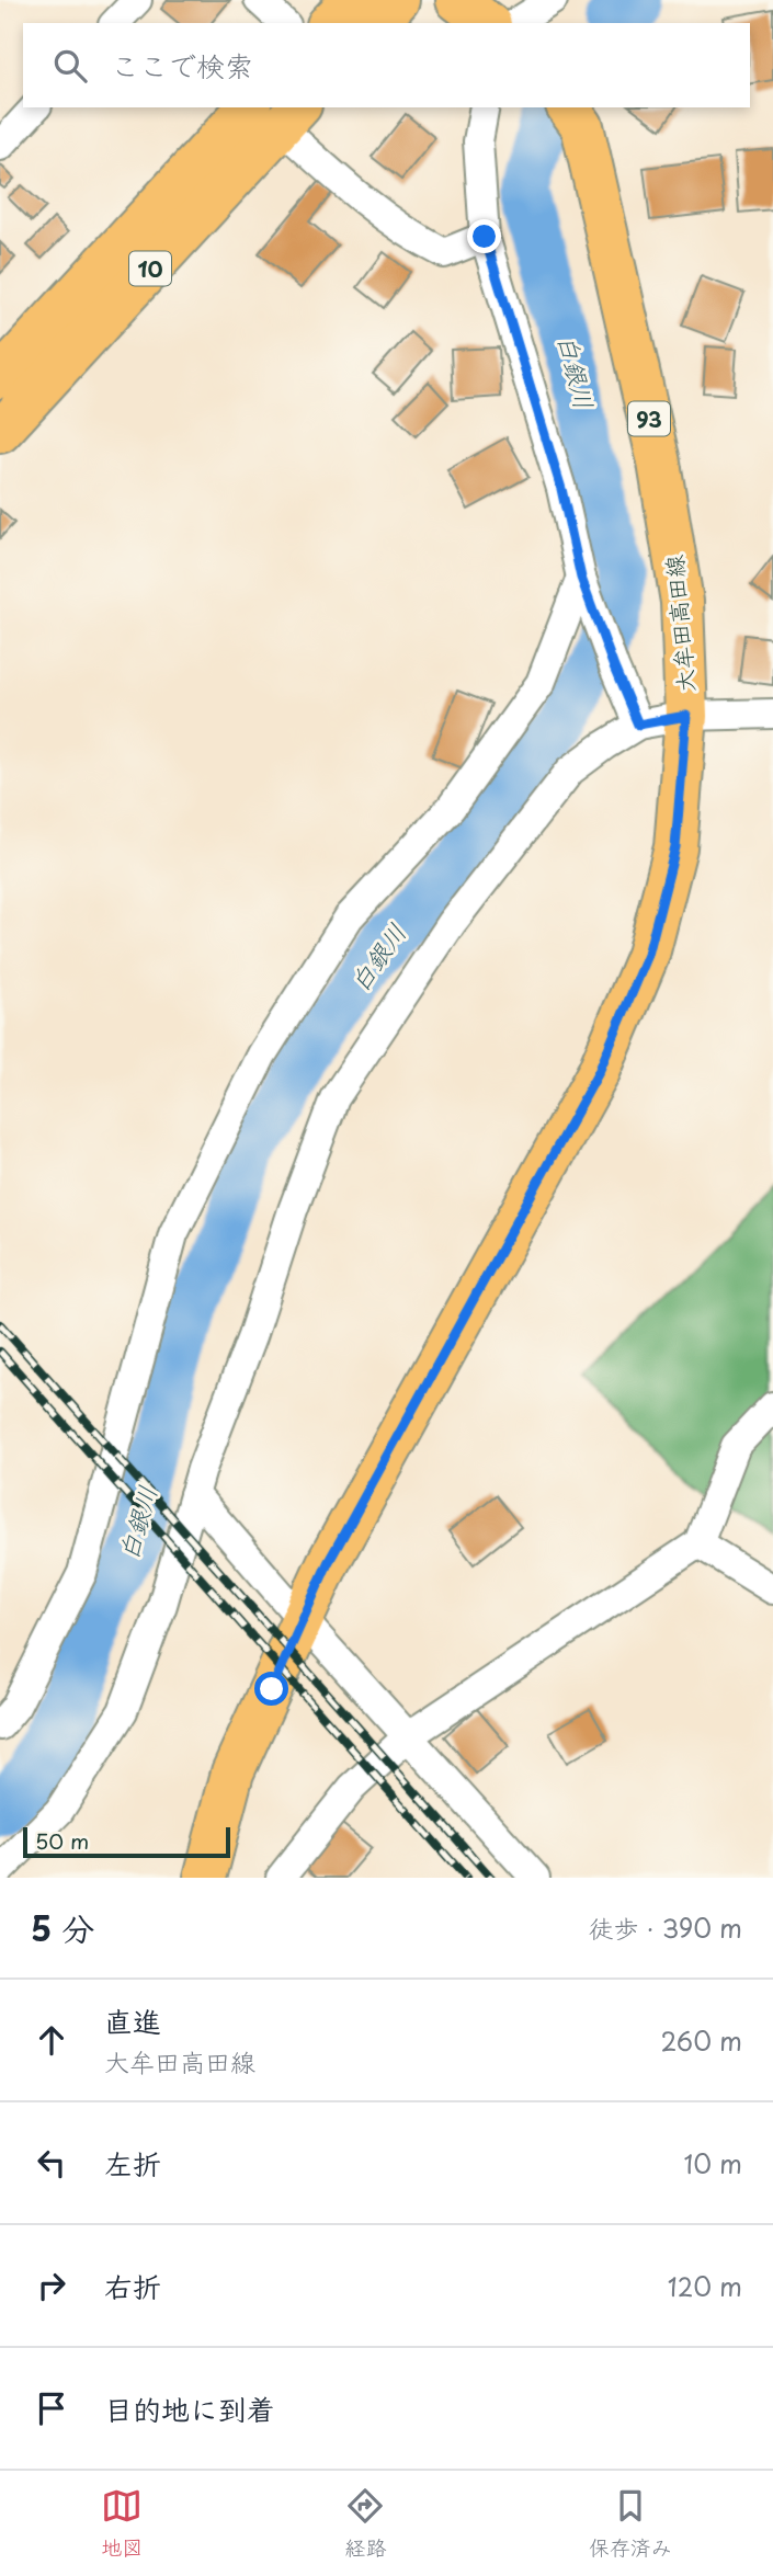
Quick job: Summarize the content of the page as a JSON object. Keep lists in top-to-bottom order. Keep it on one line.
{"streets":{"main road":["10","93","大牟田高田線"]},"water":["白銀川"],"scale_bar":"50 m","page":{"search":"ここで検索","scale":"50 m","heading":["5 分","徒歩 · 390 m"],"list":[["直進","大牟田高田線","260 m"],["左折","10 m"],["右折","120 m"],"目的地に到着"],"nav":["地図","経路","保存済み"]}}
